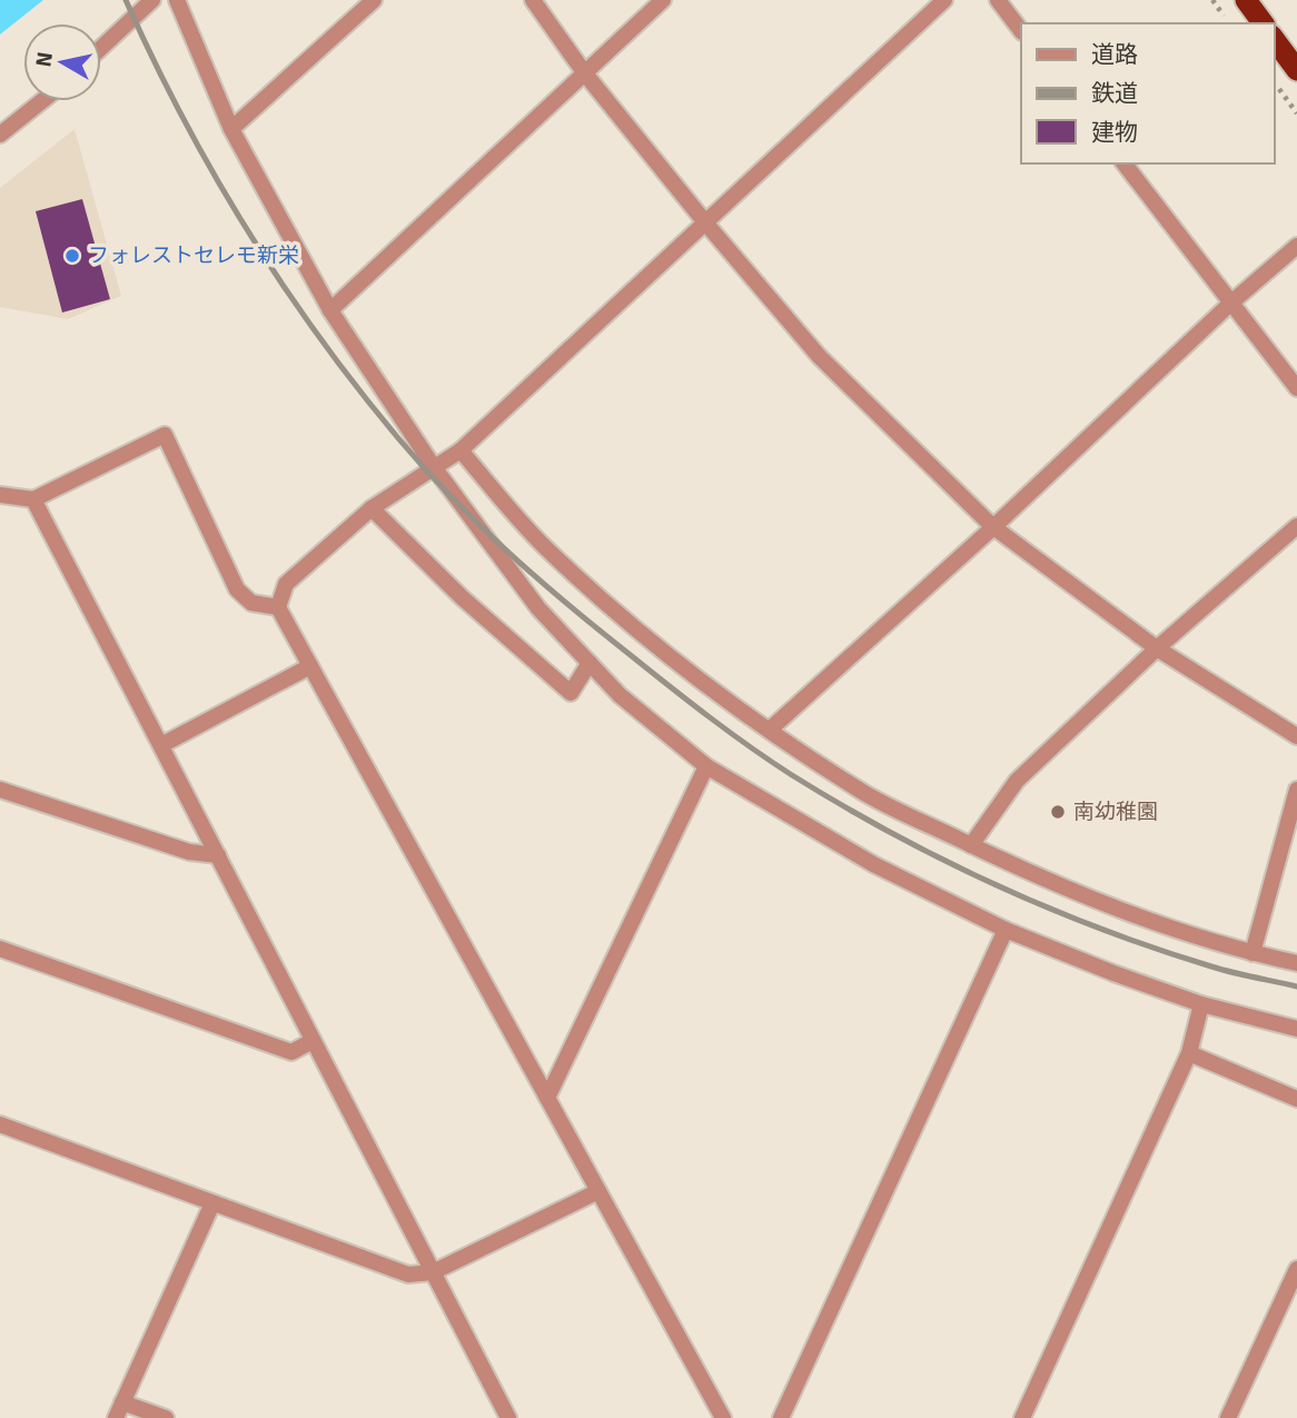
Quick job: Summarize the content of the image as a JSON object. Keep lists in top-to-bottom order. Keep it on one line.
{"places":["フォレストセレモ新栄","南幼稚園"],"legend":["道路","鉄道","建物"],"north":"left"}
